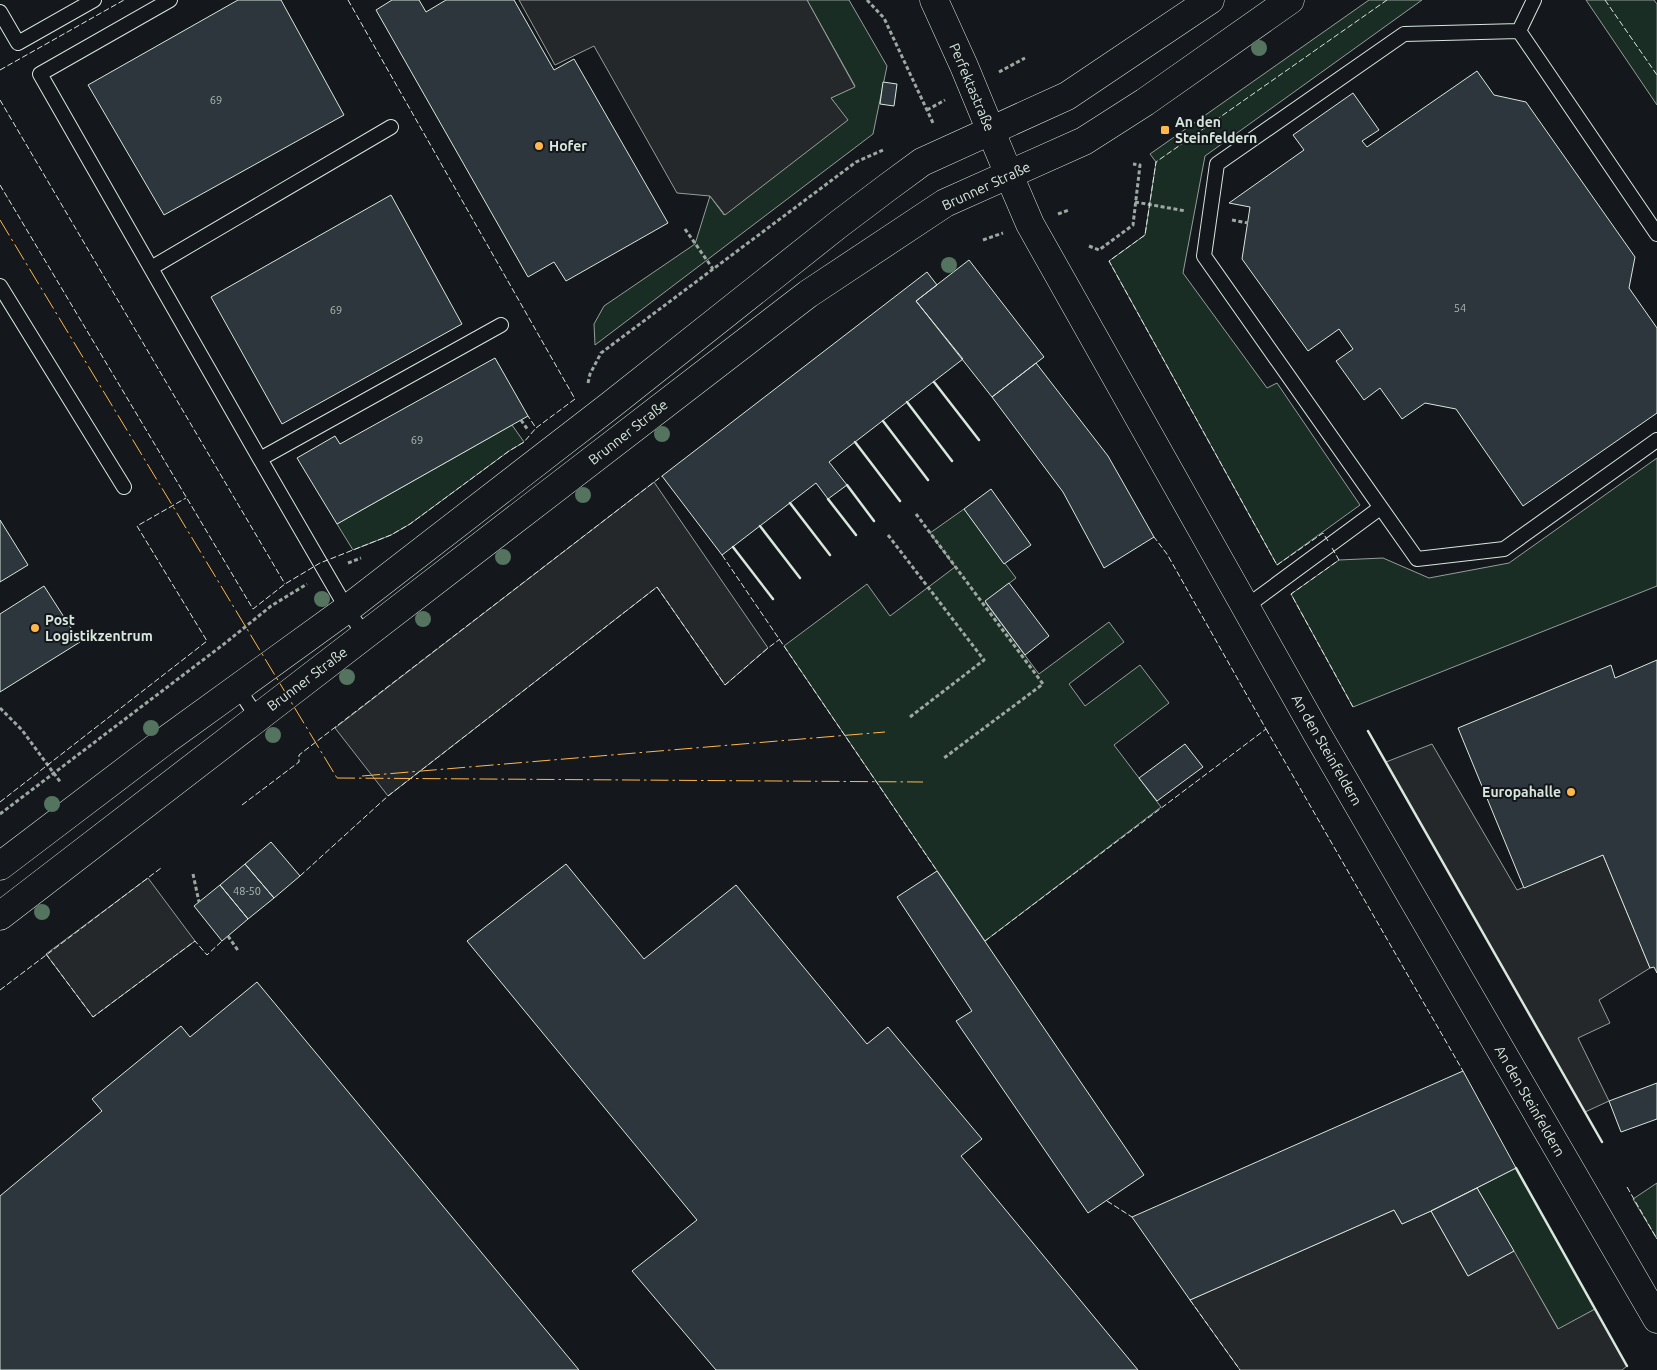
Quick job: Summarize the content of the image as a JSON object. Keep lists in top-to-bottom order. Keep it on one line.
{"streets":{"main road":["Perfektastraße","Brunner Straße","An den Steinfeldern"]},"crossings":[["Perfektastraße","Brunner Straße"],["Perfektastraße","An den Steinfeldern"],["Brunner Straße","An den Steinfeldern"]],"places":{"transit":["An den Steinfeldern"],"other":["Hofer","Post Logistikzentrum","Europahalle"]},"house_numbers":["69","54","69","69","48-50"]}
